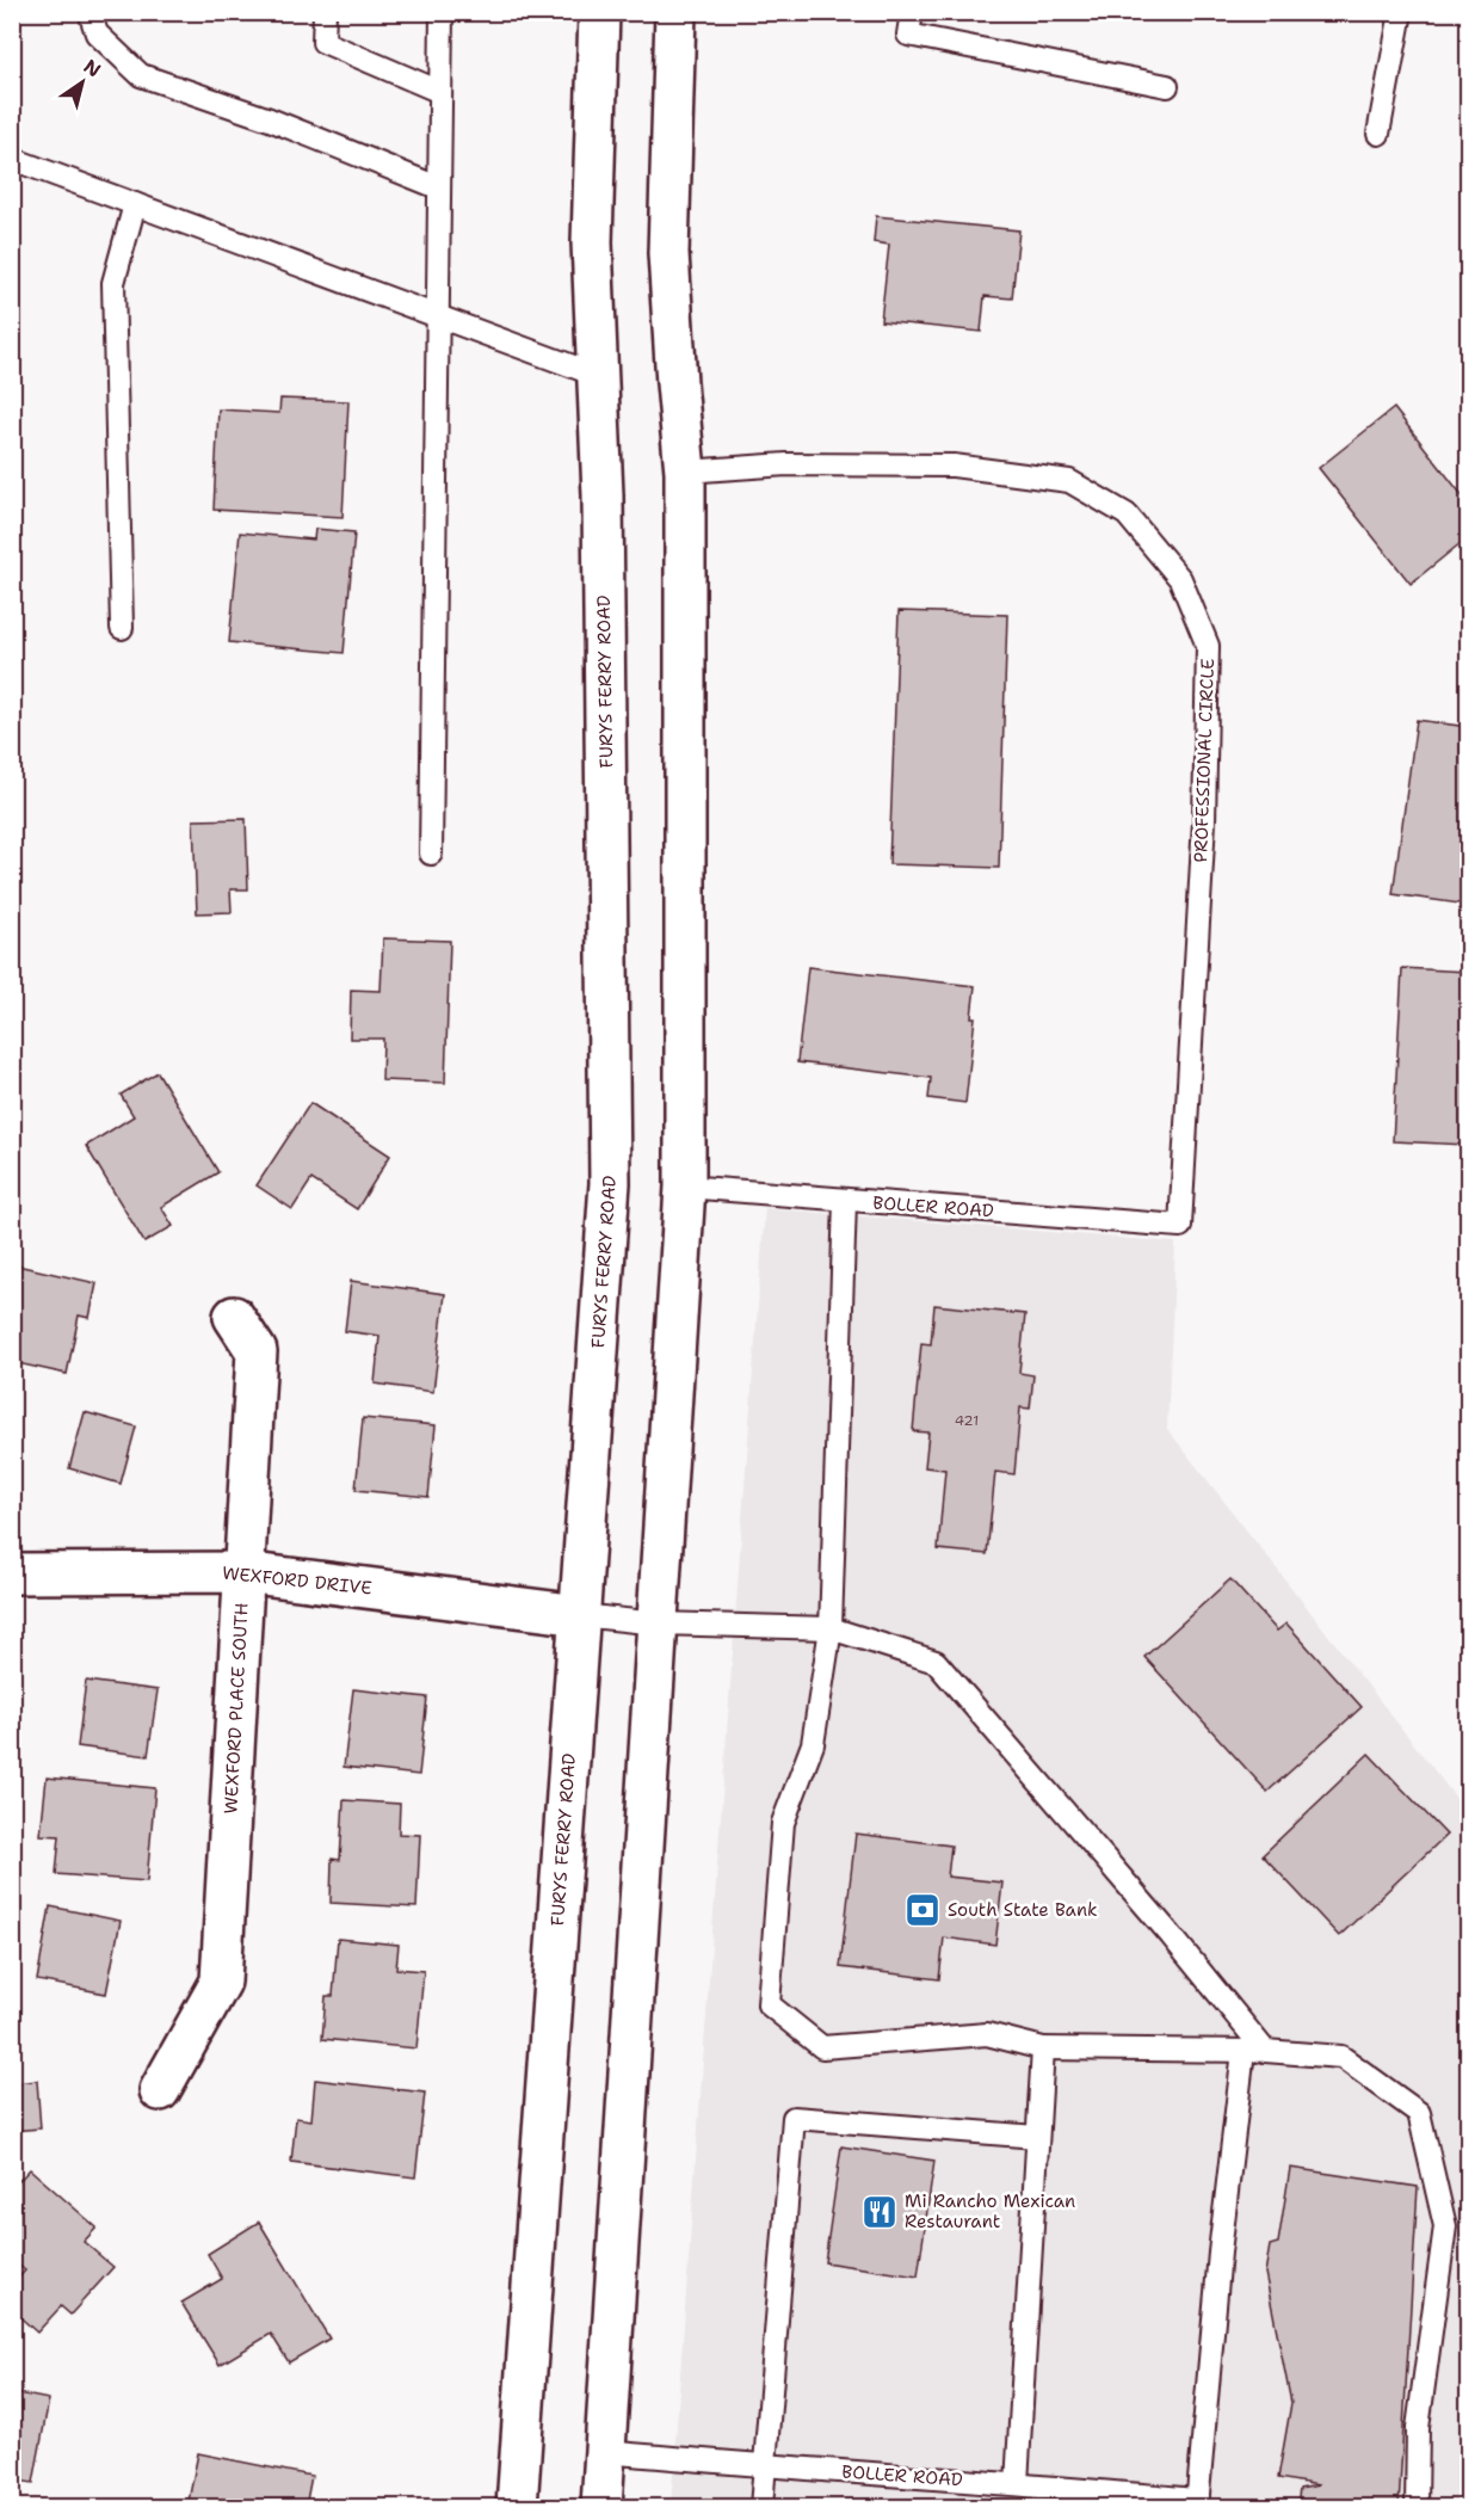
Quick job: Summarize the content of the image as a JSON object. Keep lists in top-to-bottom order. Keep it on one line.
{"streets":{"main road":["FURYS FERRY ROAD","WEXFORD DRIVE","WEXFORD PLACE SOUTH"],"lane":["PROFESSIONAL CIRCLE","BOLLER ROAD"]},"crossings":[["FURYS FERRY ROAD","WEXFORD DRIVE"],["PROFESSIONAL CIRCLE","BOLLER ROAD"],["WEXFORD DRIVE","WEXFORD PLACE SOUTH"]],"places":{"bank":["South State Bank"],"restaurant":["Mi Rancho Mexican Restaurant"]},"house_numbers":["421"],"north":"top right"}
